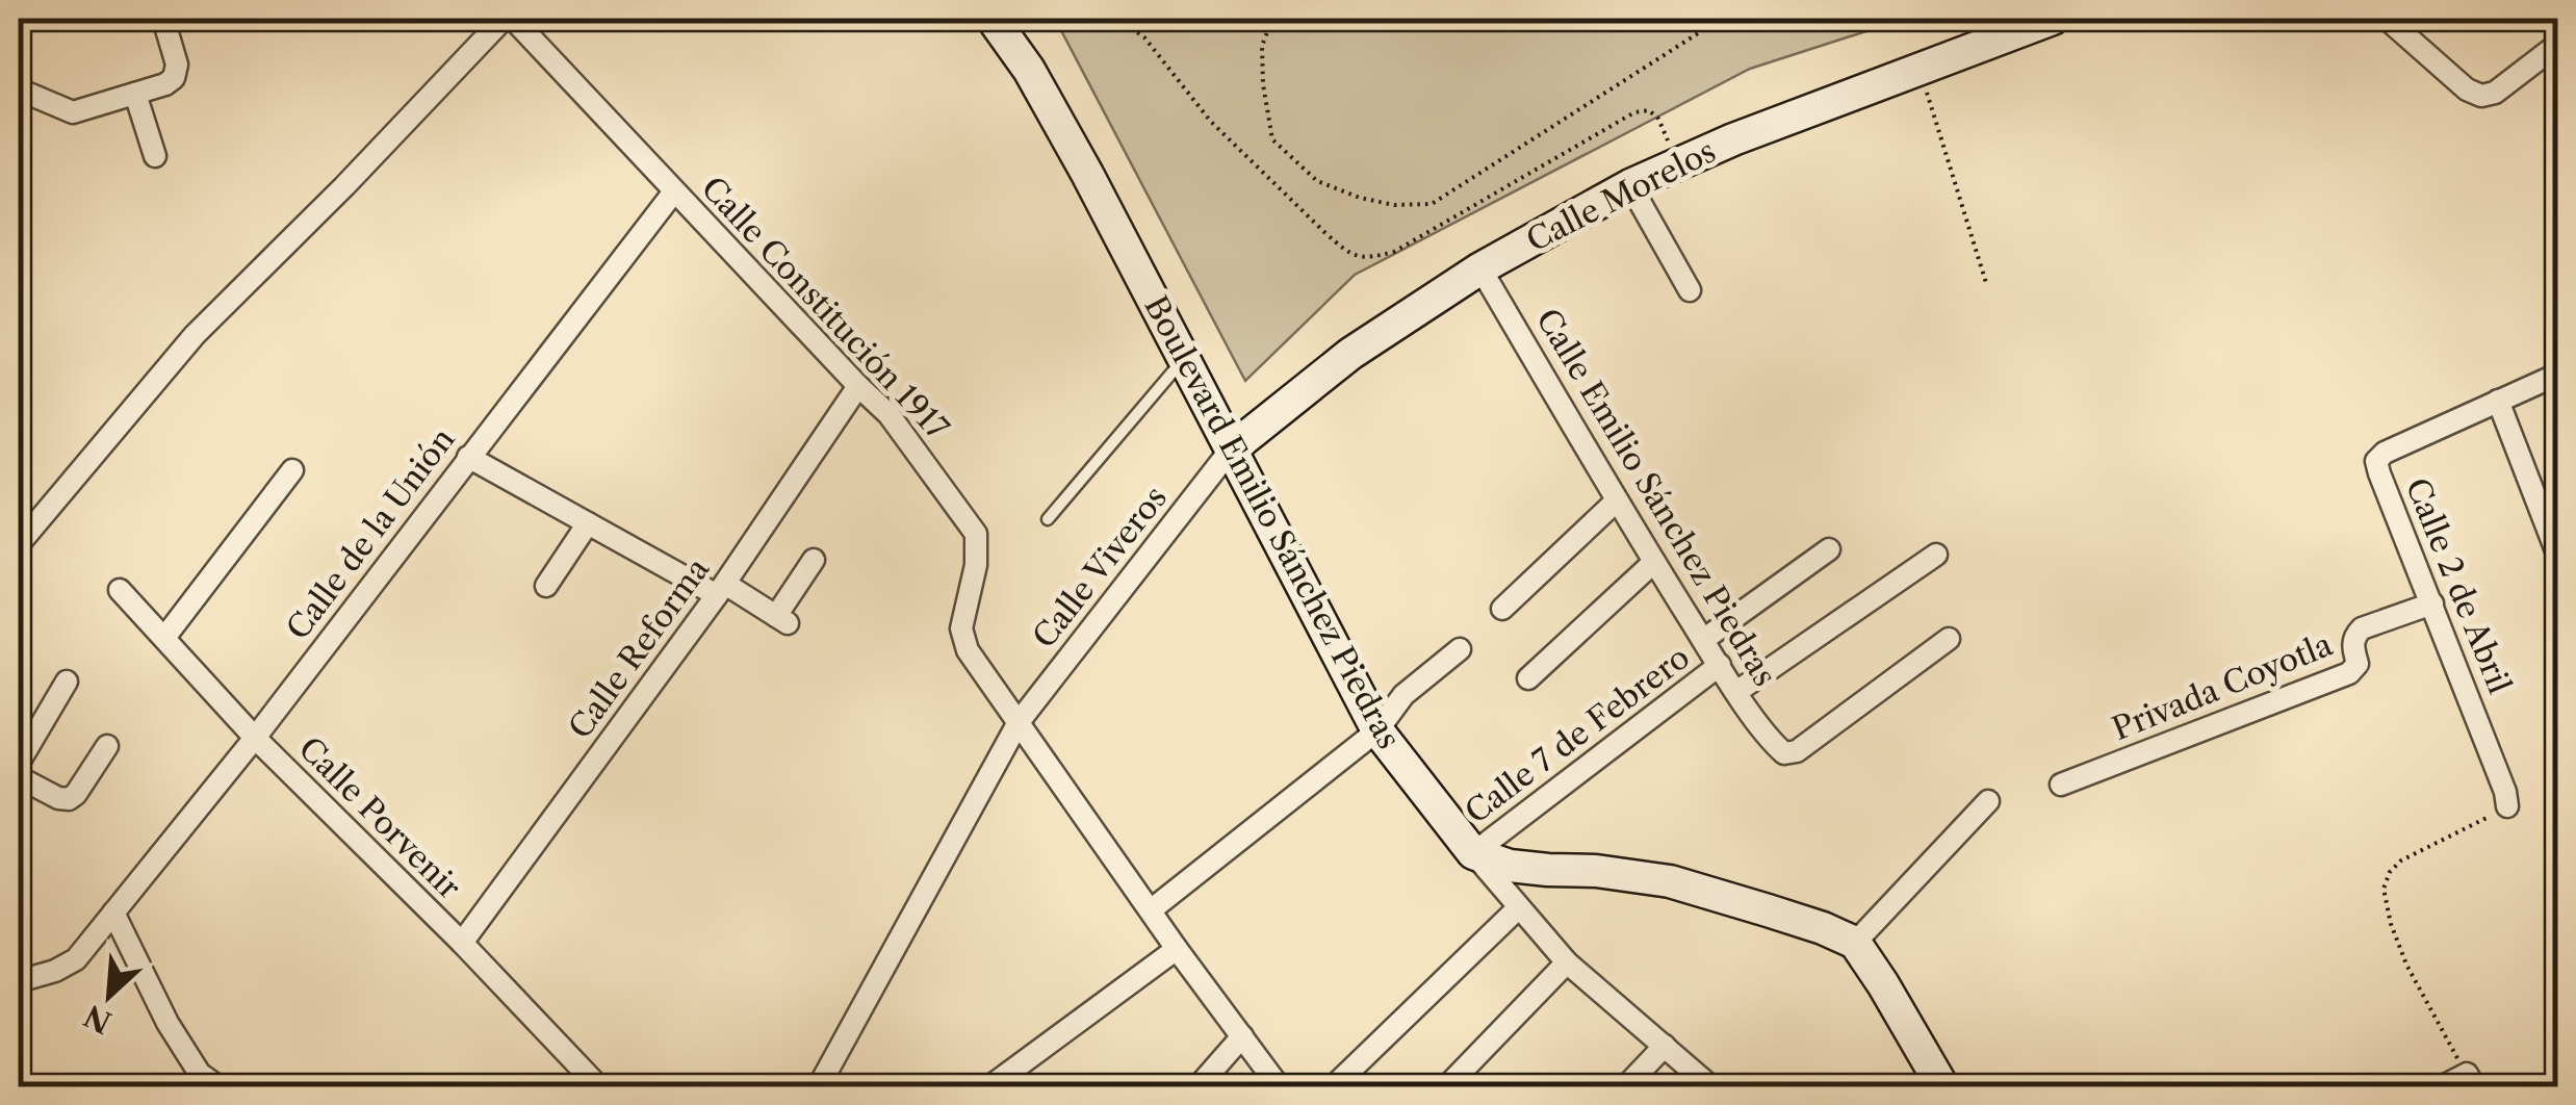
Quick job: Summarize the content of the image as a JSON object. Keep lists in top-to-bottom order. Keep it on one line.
{"streets":{"main road":["Calle Morelos","Boulevard Emilio Sánchez Piedras"],"street":["Calle Constitución 1917","Calle Emilio Sánchez Piedras","Calle de la Unión","Calle Viveros","Calle 2 de Abril","Calle Reforma","Privada Coyotla","Calle 7 de Febrero","Calle Porvenir"]},"crossings":[["Calle Morelos","Calle Emilio Sánchez Piedras"],["Calle Morelos","Boulevard Emilio Sánchez Piedras"],["Calle Morelos","Calle Viveros"],["Calle Constitución 1917","Calle de la Unión"],["Calle Constitución 1917","Calle Viveros"],["Calle Constitución 1917","Calle Reforma"],["Calle Emilio Sánchez Piedras","Calle 7 de Febrero"],["Boulevard Emilio Sánchez Piedras","Calle Viveros"],["Boulevard Emilio Sánchez Piedras","Calle 7 de Febrero"],["Calle de la Unión","Calle Porvenir"],["Calle 2 de Abril","Privada Coyotla"],["Calle Reforma","Calle Porvenir"]],"north":"bottom left"}
